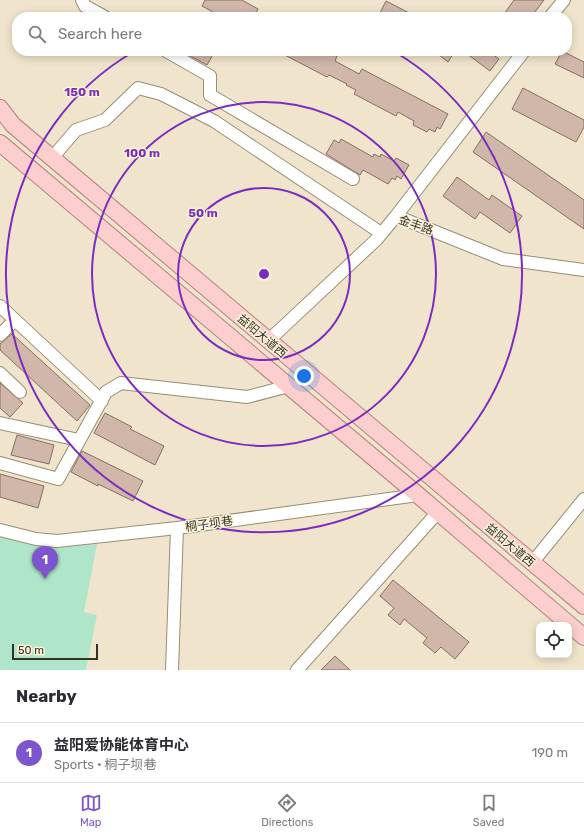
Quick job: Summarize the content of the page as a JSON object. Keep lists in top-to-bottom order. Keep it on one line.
{"streets":{"main road":["益阳大道西"],"street":["金丰路","桐子坝巷"]},"crossings":[["金丰路","益阳大道西"],["益阳大道西","桐子坝巷"]],"scale_bar":"50 m","page":{"search":"Search here","pins":"1","scale":"50 m","heading":"Nearby","list":[{"mark":"1","name":"益阳爱协能体育中心","note":"Sports · 桐子坝巷","value":"190 m"}],"nav":["Map","Directions","Saved"]},"rings":["150 m","100 m","50 m"]}
